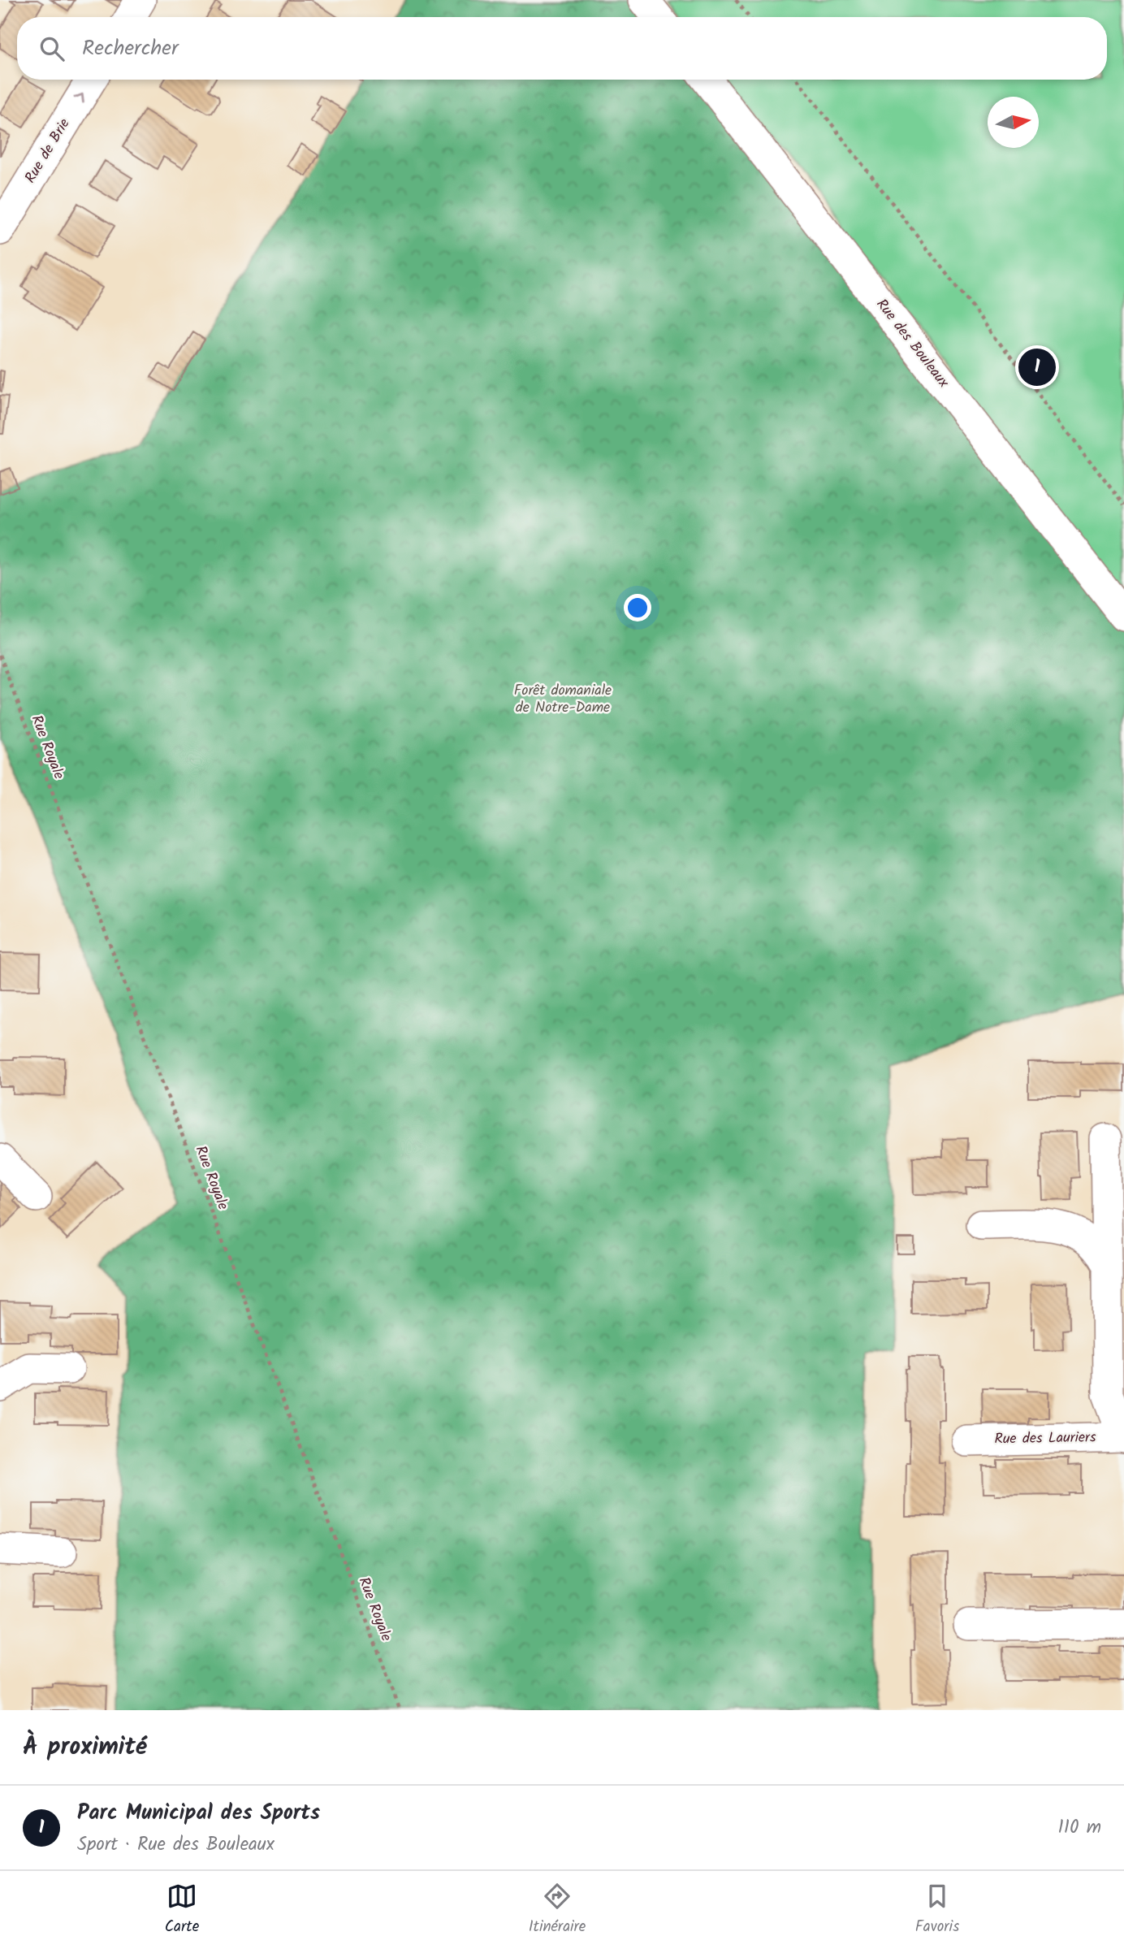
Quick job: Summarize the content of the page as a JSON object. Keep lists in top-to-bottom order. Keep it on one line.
{"streets":{"street":["Rue de Brie","Rue des Bouleaux","Rue des Lauriers"],"path":["Rue Royale"]},"one_way":["Rue de Brie"],"parks":["Forêt domaniale de Notre-Dame"],"north":"right","page":{"search":"Rechercher","pins":"1","heading":"À proximité","list":[{"mark":"1","name":"Parc Municipal des Sports","note":"Sport · Rue des Bouleaux","value":"110 m"}],"nav":["Carte","Itinéraire","Favoris"]}}
